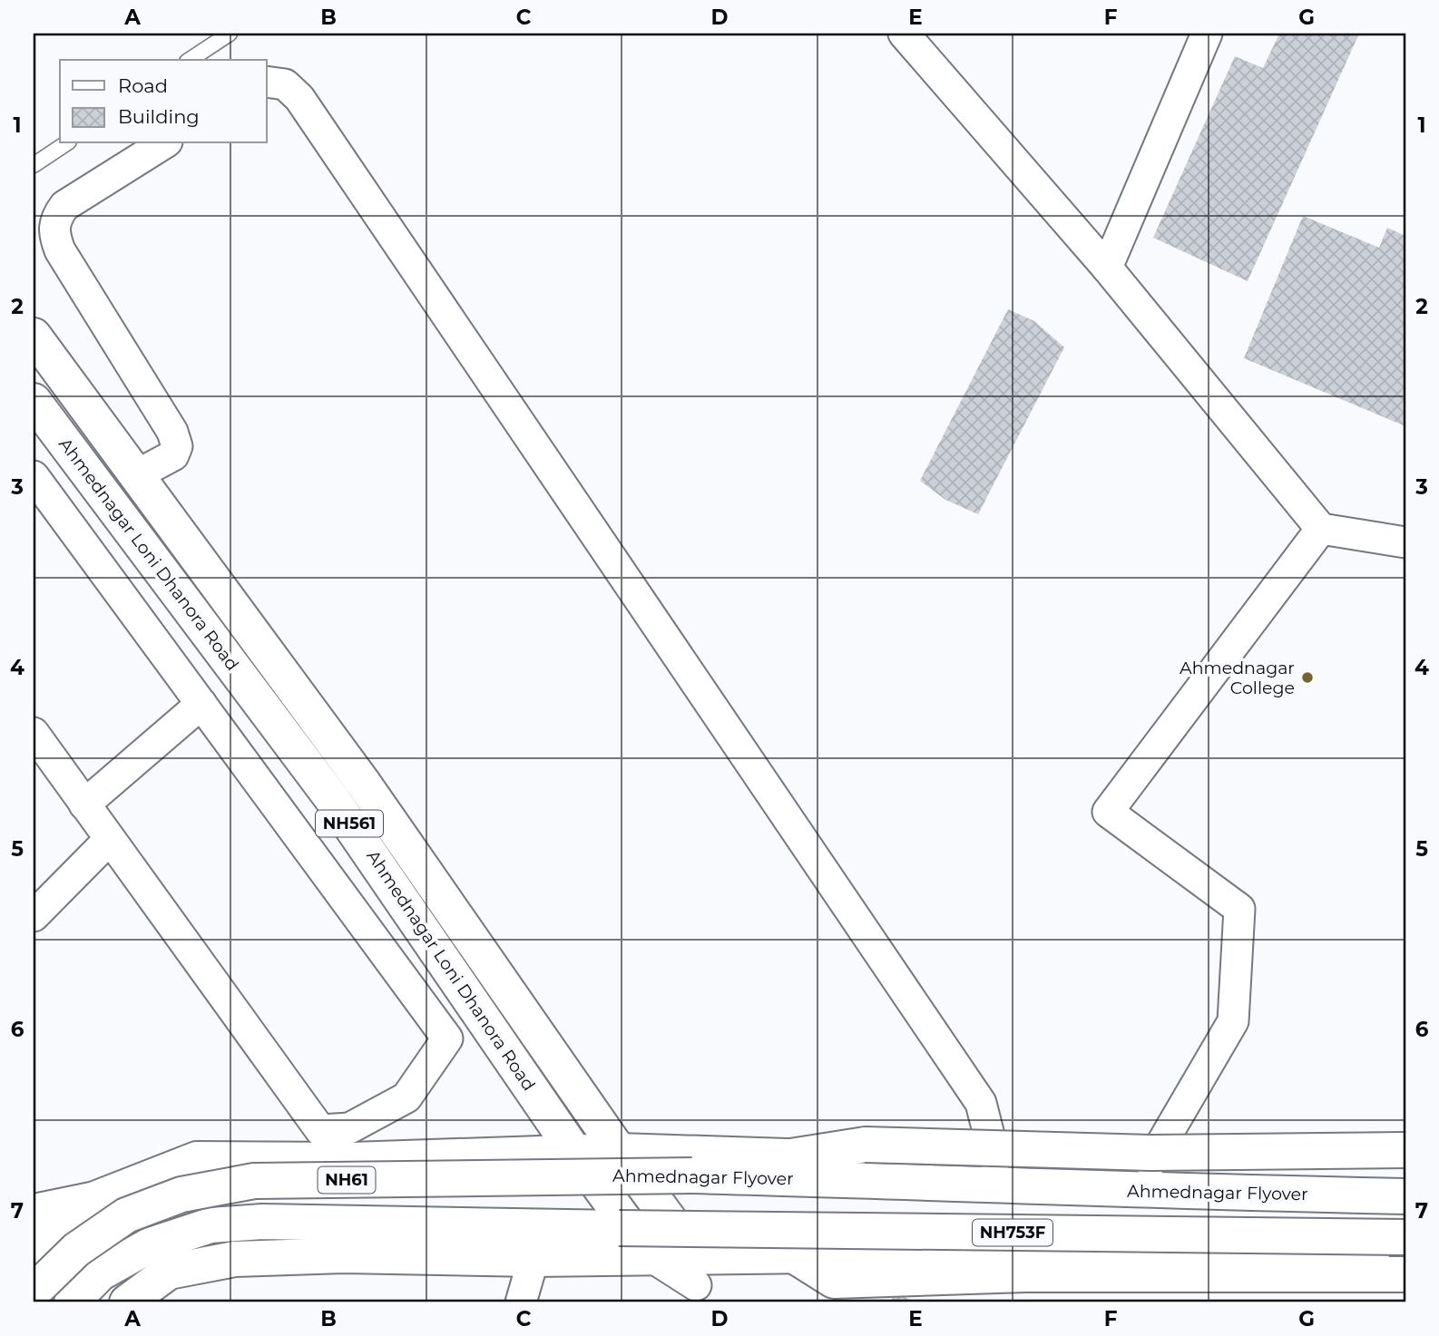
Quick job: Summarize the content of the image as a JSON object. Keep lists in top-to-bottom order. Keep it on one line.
{"streets":{"main road":["Ahmednagar Loni Dhanora Road","NH561","Ahmednagar Flyover","NH61","NH753F"]},"places":["Ahmednagar College"],"legend":["Road","Building"],"grid":{"columns":["A","B","C","D","E","F","G"],"rows":["1","2","3","4","5","6","7"]}}
